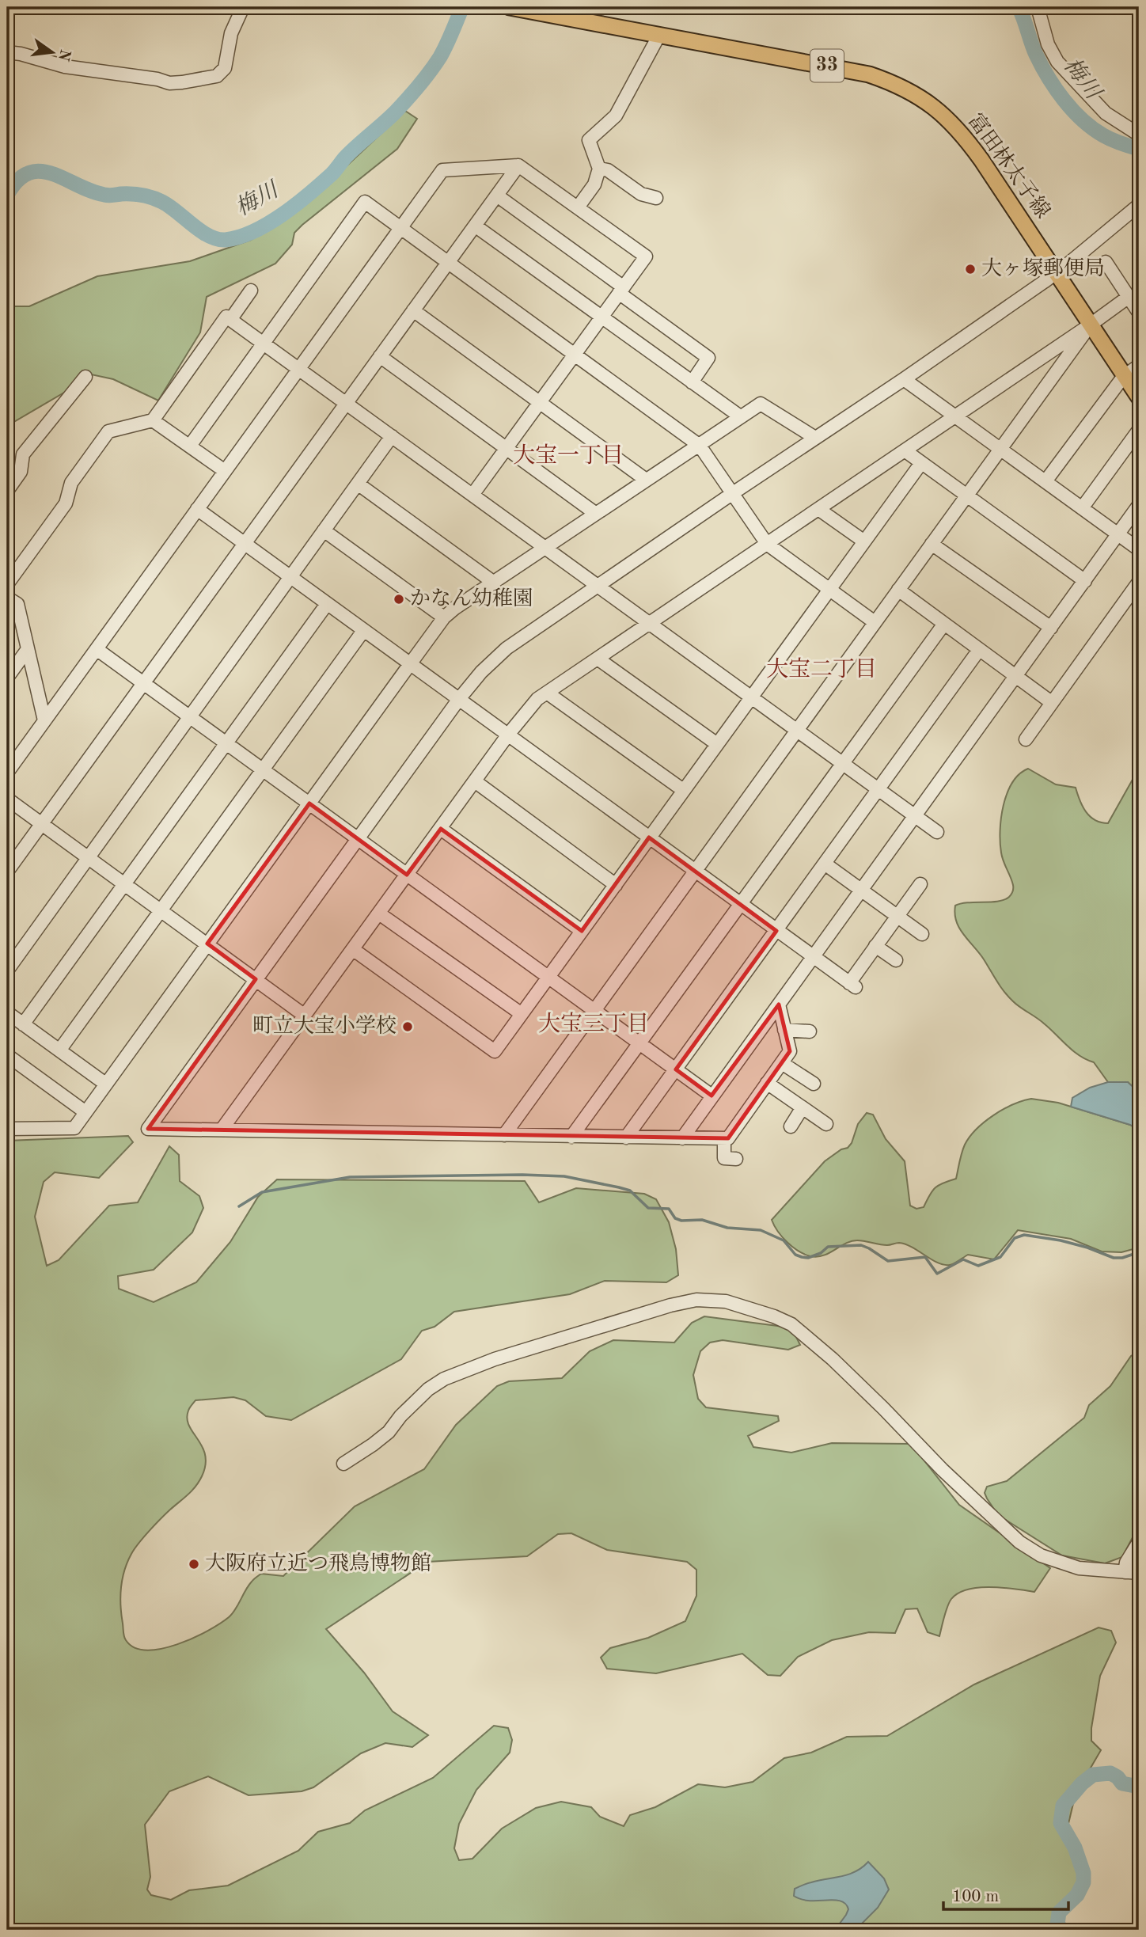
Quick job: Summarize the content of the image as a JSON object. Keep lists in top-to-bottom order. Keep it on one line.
{"streets":{"main road":["33","富田林太子線"]},"districts":["大宝一丁目","大宝二丁目","大宝三丁目"],"water":["梅川"],"places":["大ヶ塚郵便局","かなん幼稚園","町立大宝小学校","大阪府立近つ飛鳥博物館"],"scale_bar":"100 m","north":"right"}
